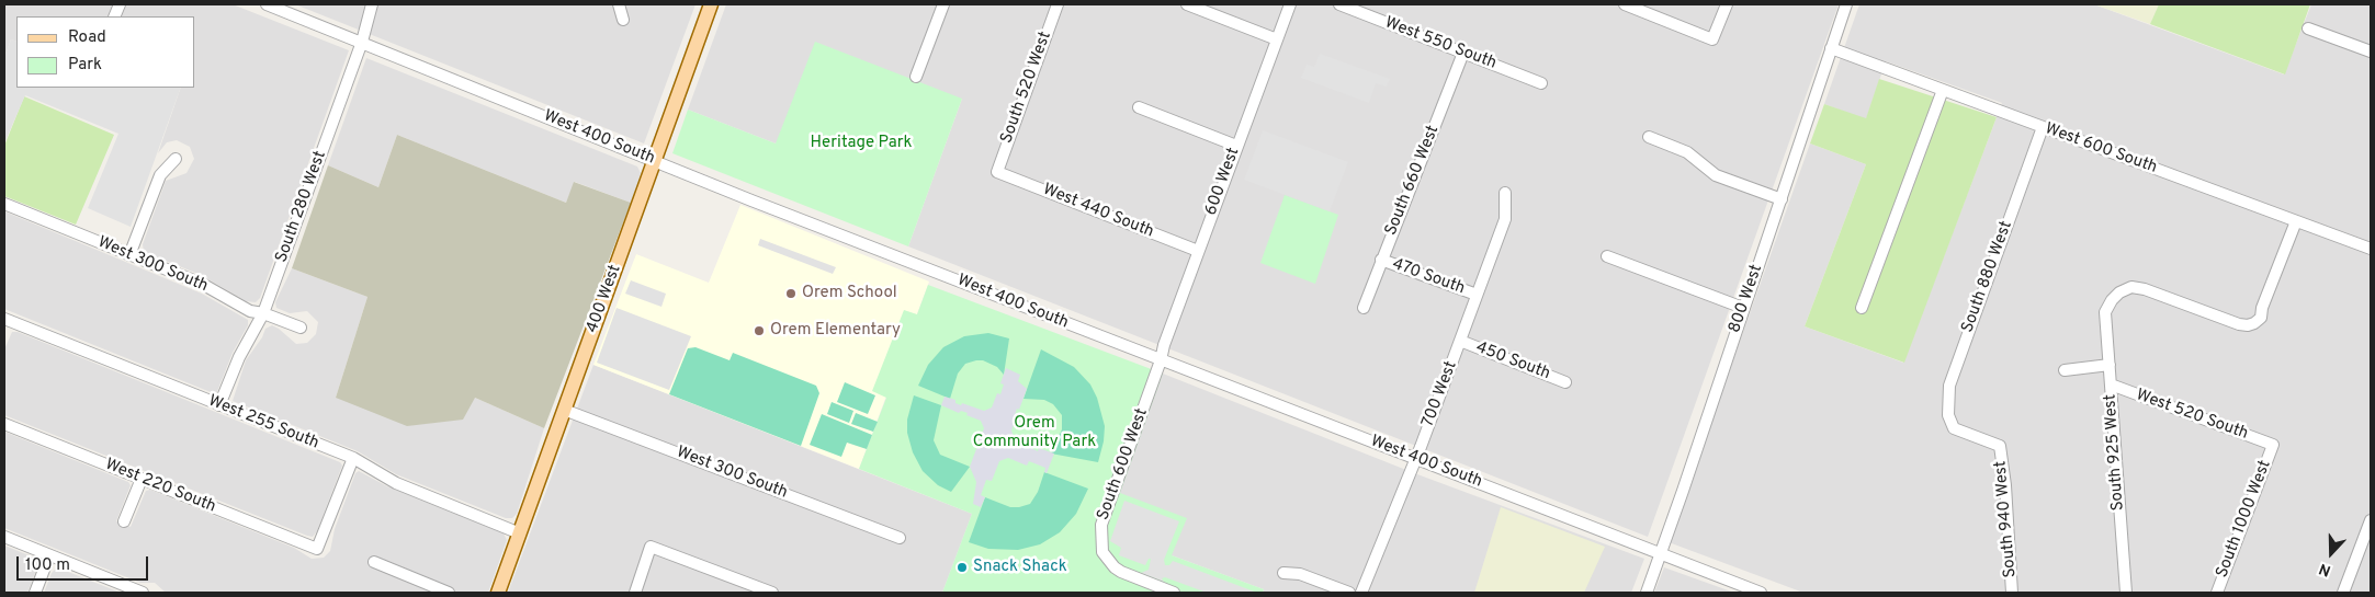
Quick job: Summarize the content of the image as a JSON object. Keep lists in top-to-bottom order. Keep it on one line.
{"streets":{"main road":["400 West"],"street":["West 550 South","South 520 West","West 400 South","West 600 South","South 660 West","600 West","South 280 West","West 440 South","West 300 South","470 South","South 880 West","800 West","450 South","700 West","West 520 South","West 255 South","South 925 West","South 600 West","West 220 South","South 940 West","South 1000 West"]},"crossings":[["West 550 South","South 660 West"],["South 520 West","West 440 South"],["West 400 South","600 West"],["West 400 South","South 280 West"],["West 400 South","400 West"],["West 400 South","800 West"],["West 400 South","700 West"],["West 400 South","South 600 West"],["West 600 South","South 880 West"],["West 600 South","800 West"],["West 600 South","South 925 West"],["South 660 West","470 South"],["600 West","West 440 South"],["600 West","South 600 West"],["South 280 West","West 300 South"],["South 280 West","West 255 South"],["West 300 South","400 West"],["470 South","700 West"],["South 880 West","South 940 West"],["400 West","West 255 South"],["450 South","700 West"],["West 520 South","South 925 West"],["West 520 South","South 1000 West"],["West 255 South","West 220 South"]],"parks":["Heritage Park","Orem Community Park"],"places":["Orem School","Orem Elementary","Snack Shack"],"legend":["Road","Park"],"scale_bar":"100 m","north":"bottom"}
